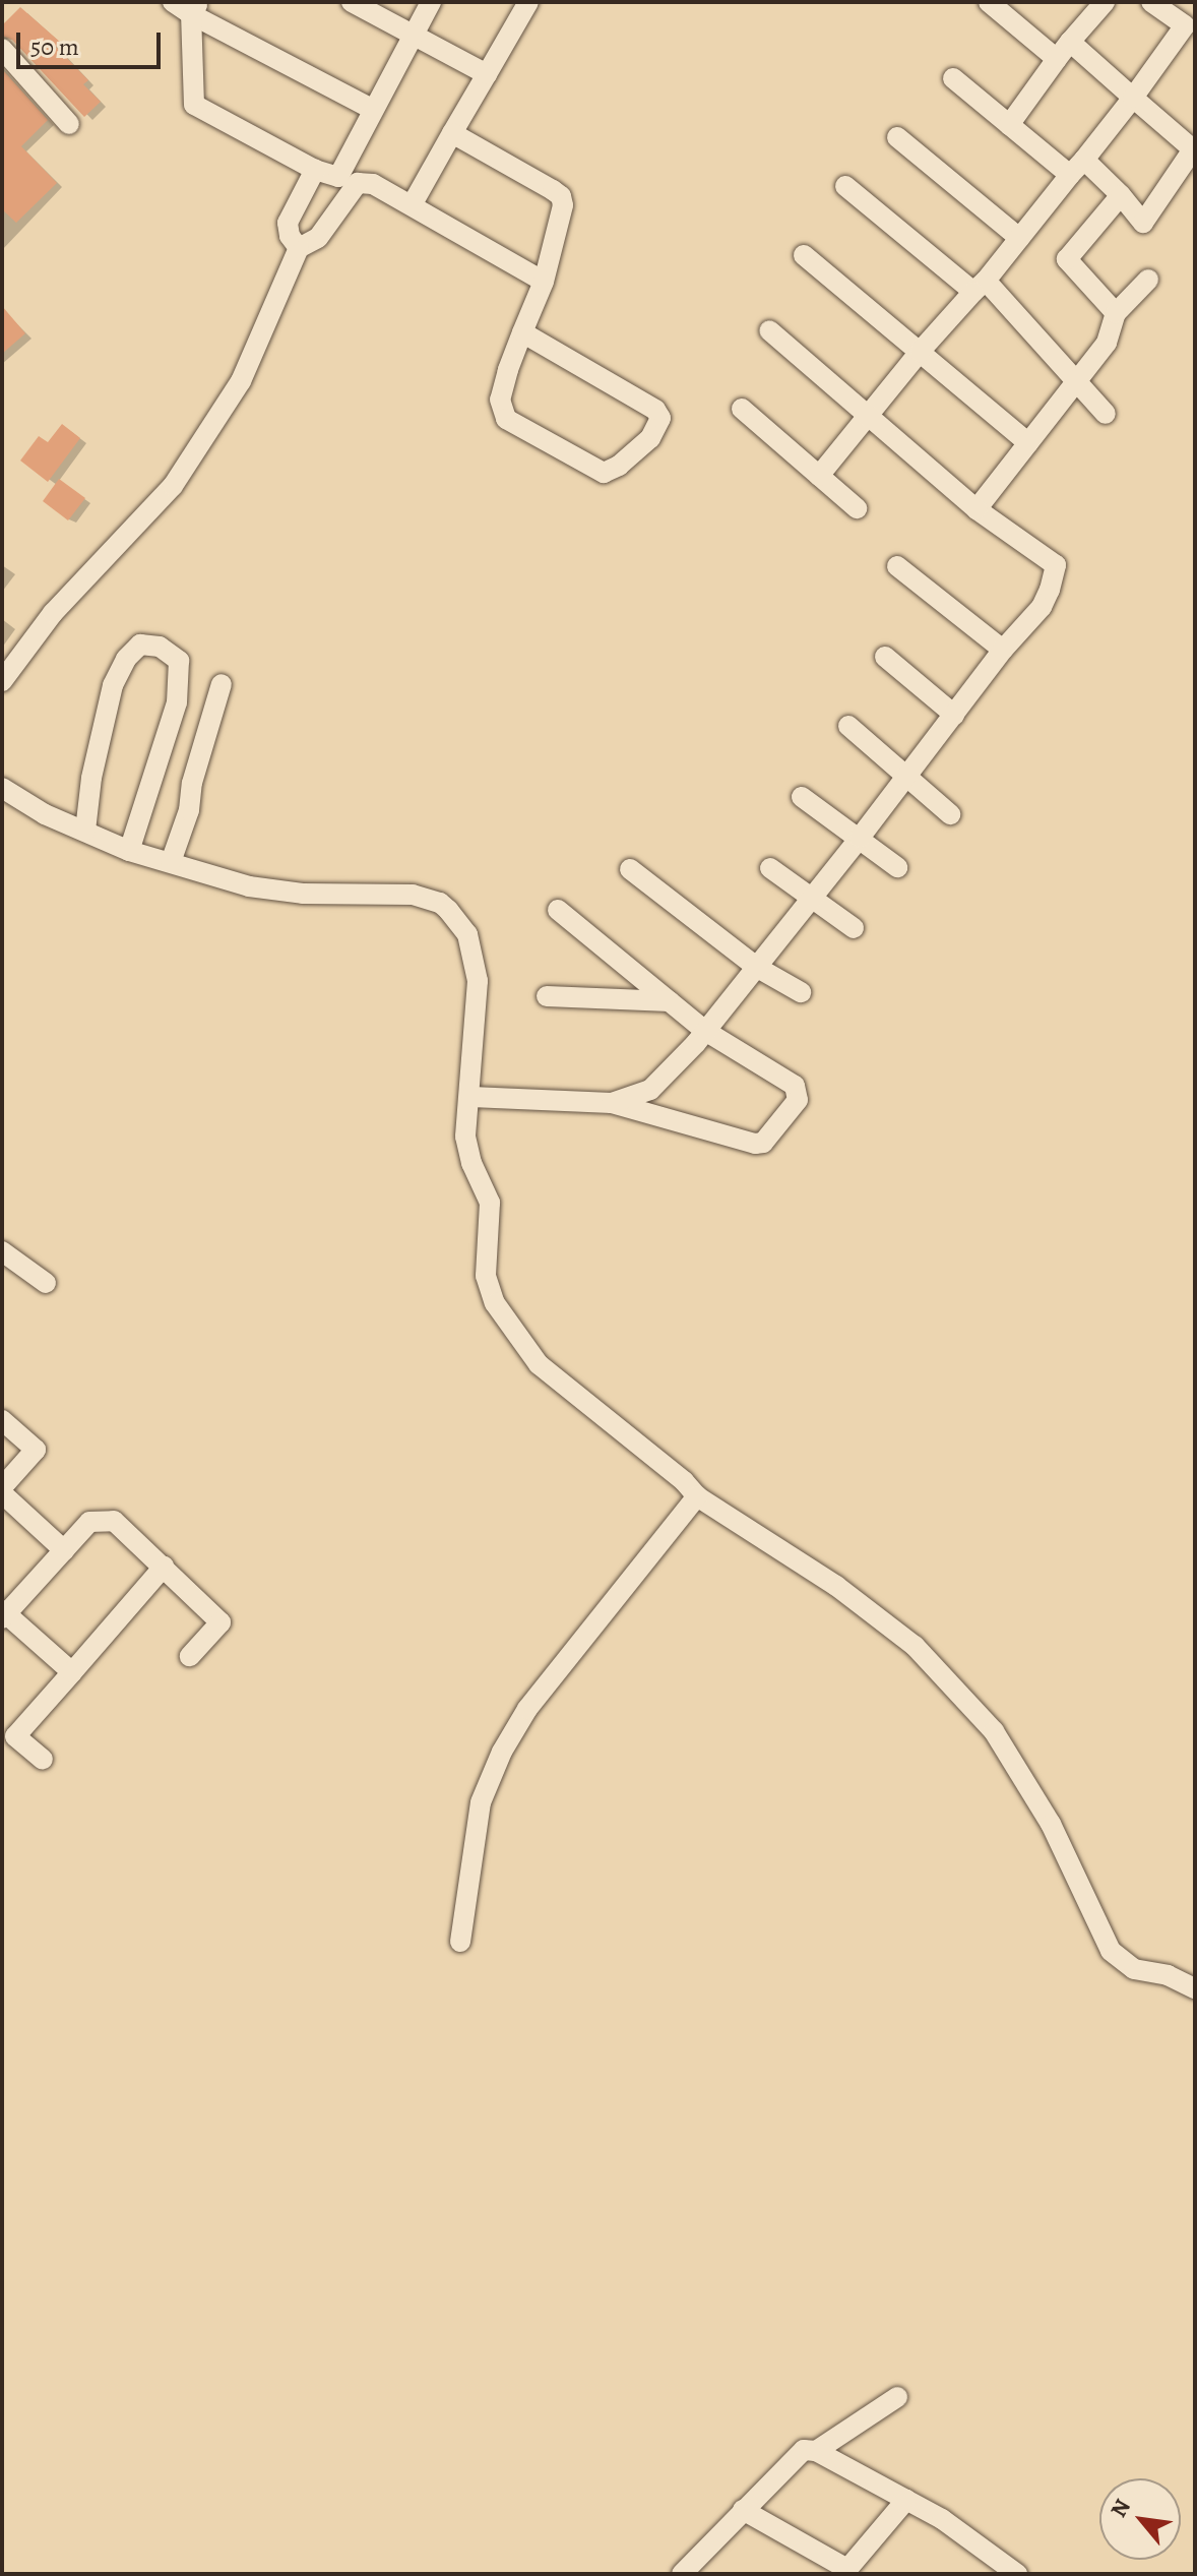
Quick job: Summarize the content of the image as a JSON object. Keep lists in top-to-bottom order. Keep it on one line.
{"scale_bar":"50 m","north":"top left"}
